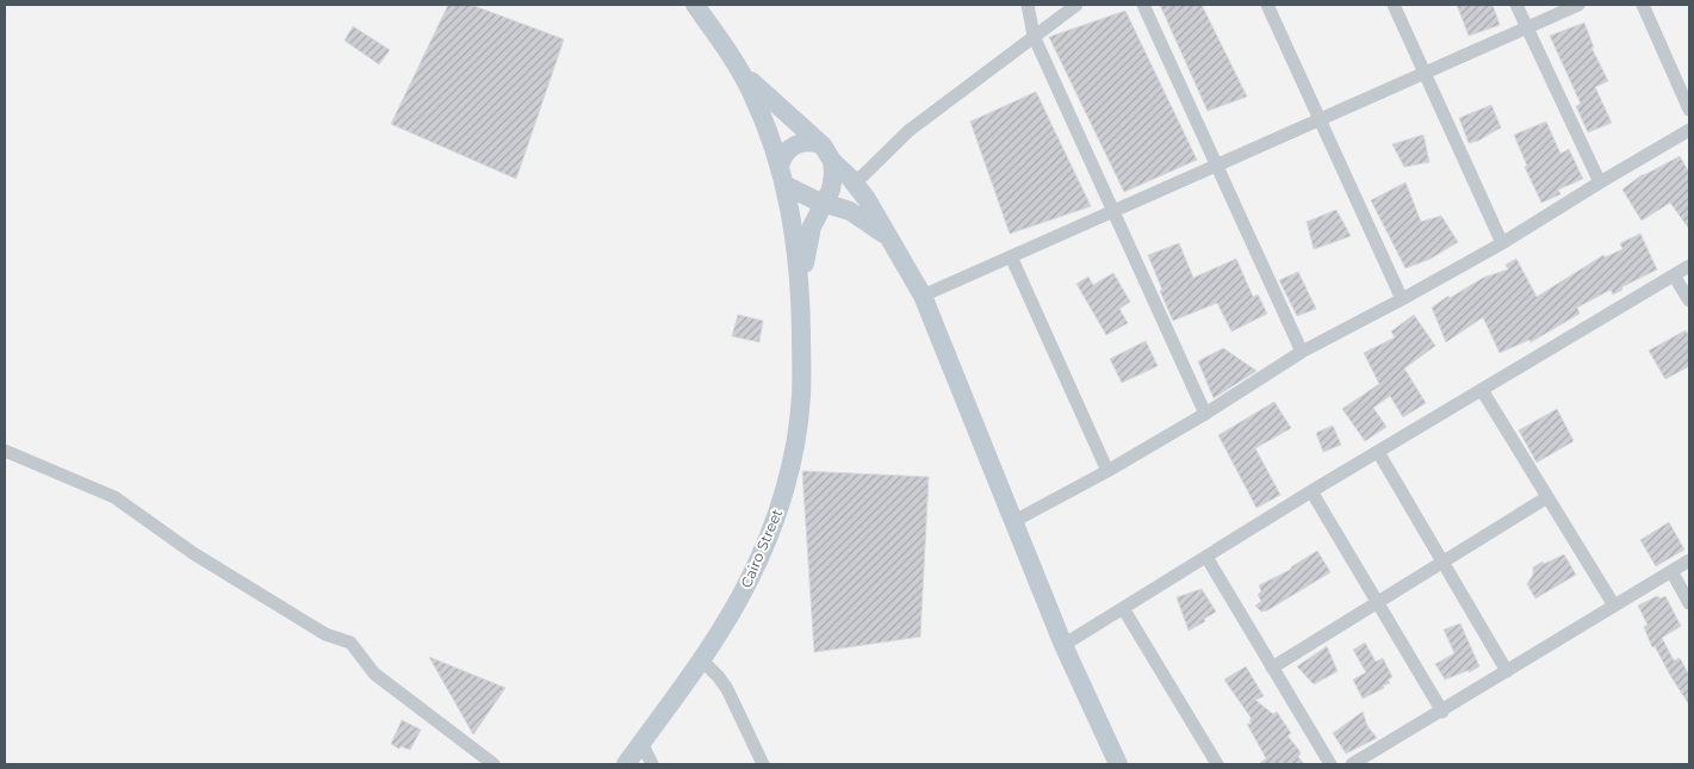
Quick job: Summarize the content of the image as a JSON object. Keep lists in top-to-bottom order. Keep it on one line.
{"streets":{"main road":["Cairo Street"]}}
